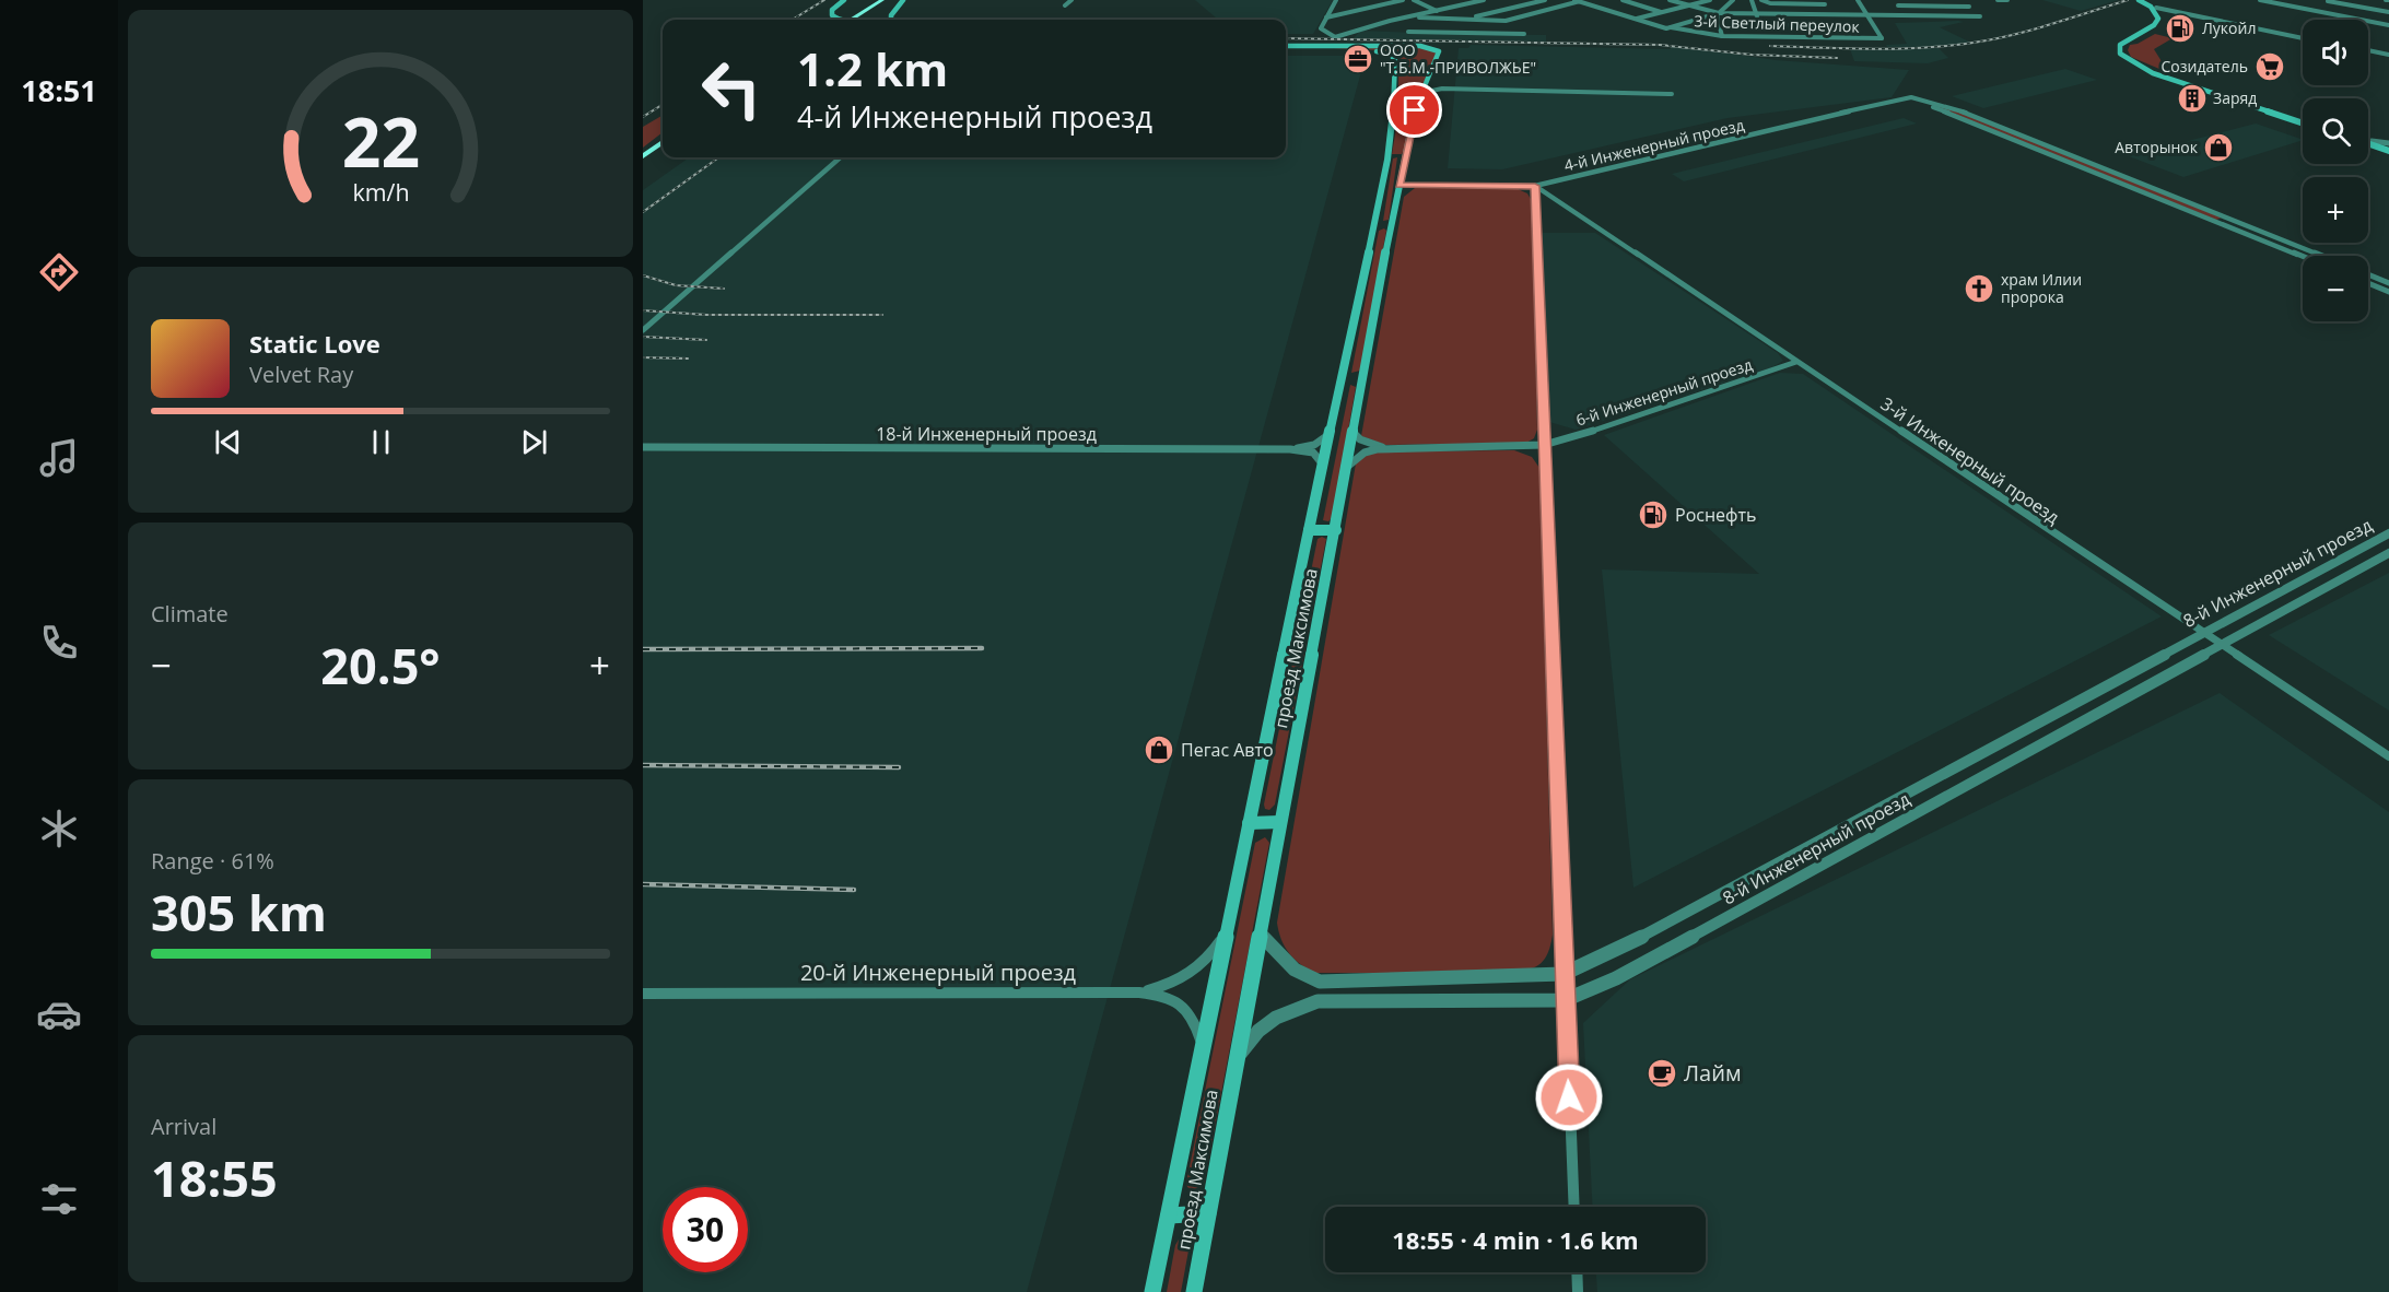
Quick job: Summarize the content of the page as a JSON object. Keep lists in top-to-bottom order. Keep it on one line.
{"streets":{"main road":["проезд Максимова"],"street":["3-й Светлый переулок","4-й Инженерный проезд","6-й Инженерный проезд","18-й Инженерный проезд","3-й Инженерный проезд","8-й Инженерный проезд","20-й Инженерный проезд"]},"crossings":[["4-й Инженерный проезд","3-й Инженерный проезд"],["4-й Инженерный проезд","проезд Максимова"],["6-й Инженерный проезд","3-й Инженерный проезд"],["6-й Инженерный проезд","проезд Максимова"],["18-й Инженерный проезд","проезд Максимова"],["3-й Инженерный проезд","8-й Инженерный проезд"],["8-й Инженерный проезд","проезд Максимова"],["проезд Максимова","20-й Инженерный проезд"]],"places":{"fuel station":["Лукойл","Роснефть"],"office":["ООО \"Т.Б.М.-ПРИВОЛЖЬЕ\""],"supermarket":["Созидатель"],"building":["Заряд"],"shop":["Авторынок","Пегас Авто"],"church":["храм Илии пророка"],"cafe":["Лайм"]},"page":{"tabs":"18:51","map_buttons":["+","−"],"turn":["1.2 km","4-й Инженерный проезд"],"song":["Static Love","Velvet Ray"],"tile":["Climate",["Range · 61%","305 km"],["Arrival","18:55"]],"heat":["−","20.5°","+"],"limit":"30","trip":"18:55 · 4 min · 1.6 km","gauge":["22","km/h"]}}
